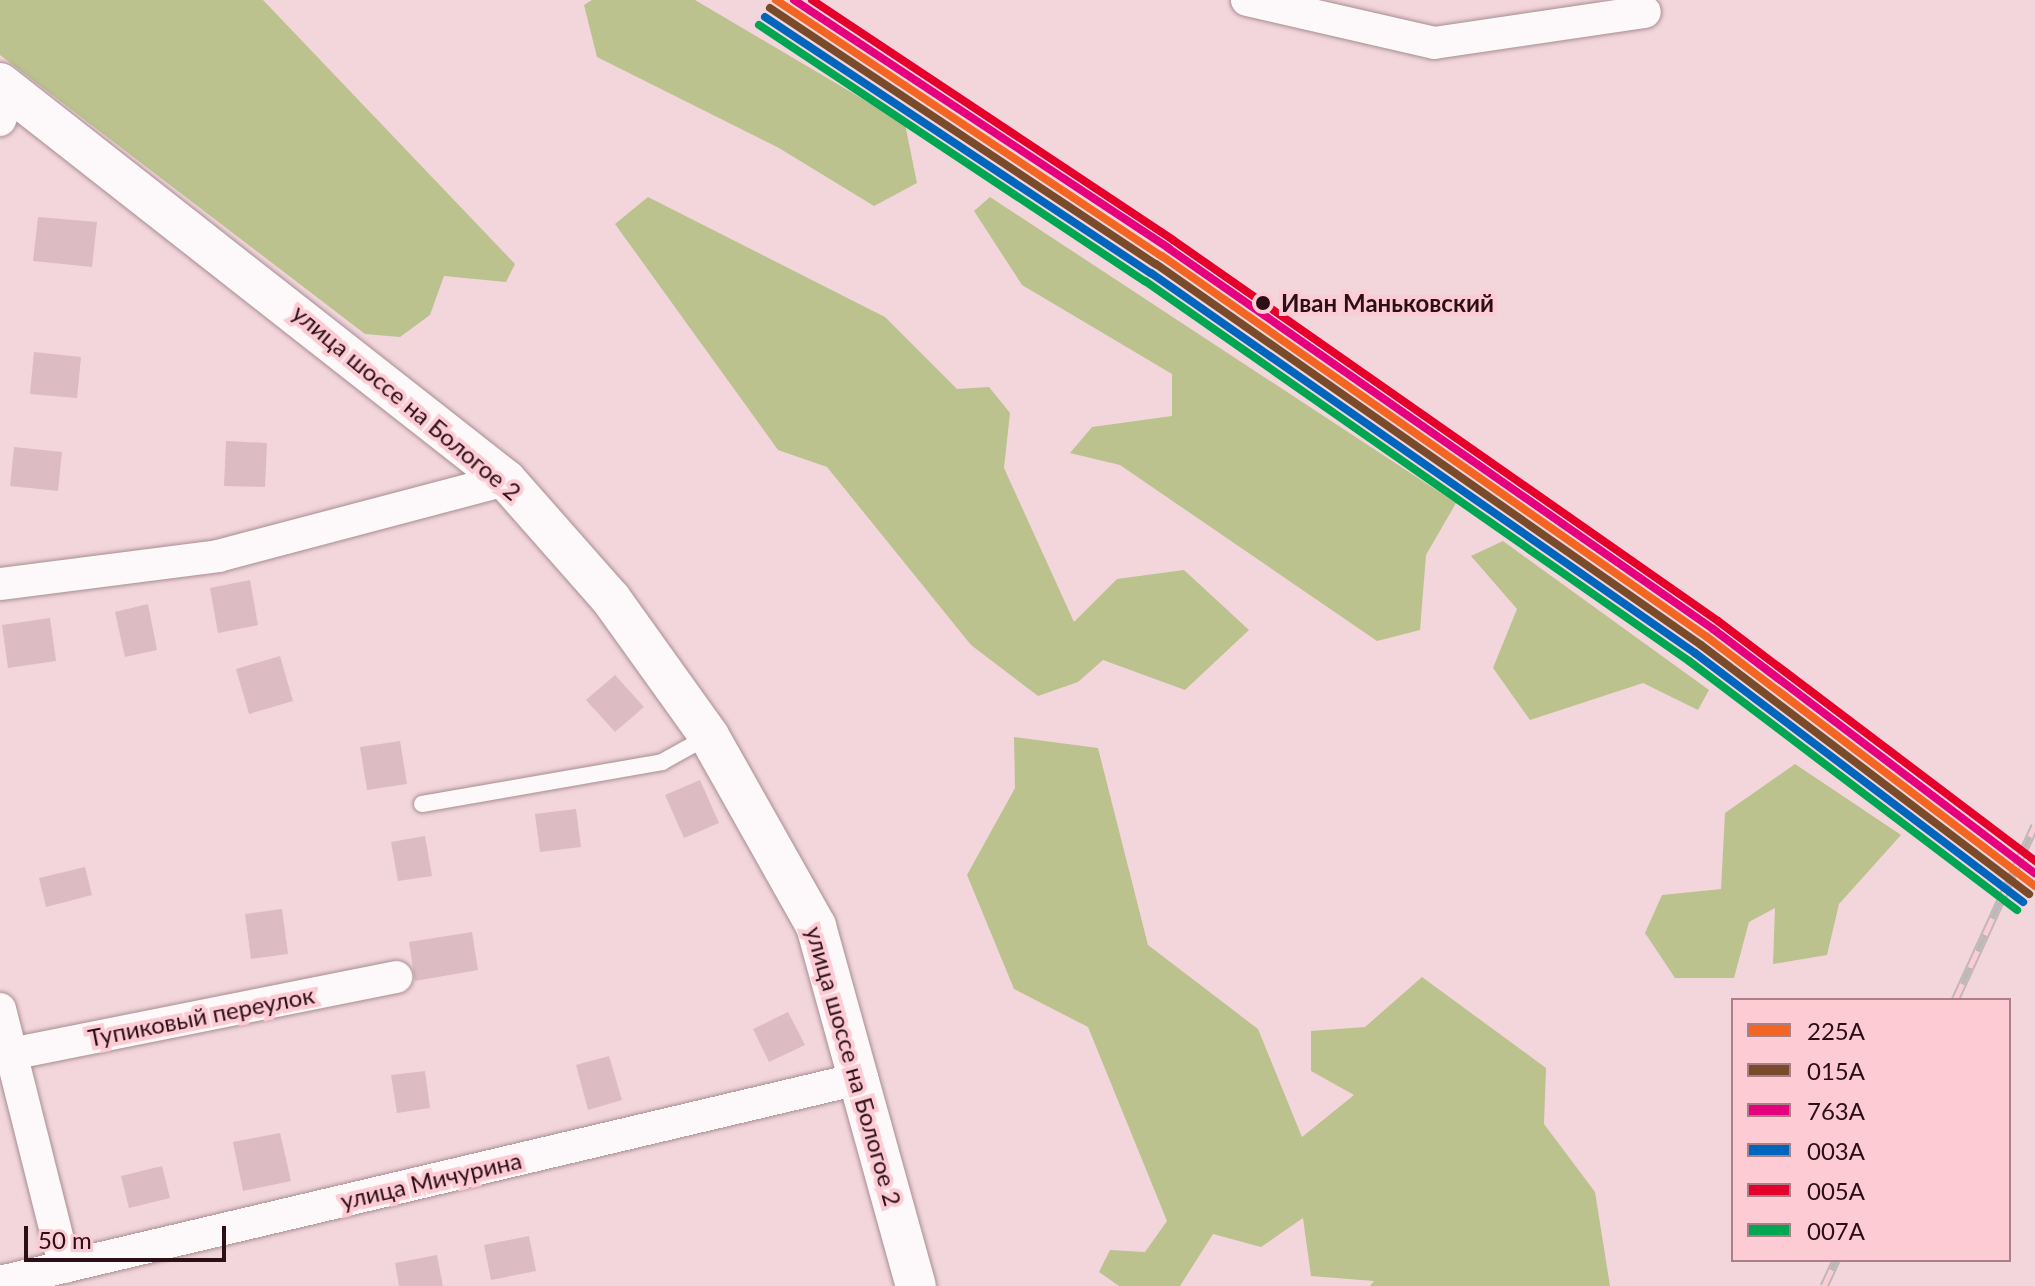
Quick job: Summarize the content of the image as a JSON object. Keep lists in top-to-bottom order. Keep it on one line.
{"streets":{"street":["улица шоссе на Бологое 2","Тупиковый переулок","улица Мичурина"]},"crossings":[["улица шоссе на Бологое 2","улица Мичурина"]],"places":["Иван Маньковский"],"lines":["transit line 225А","transit line 763А","transit line 005А","transit line 015А","transit line 003А","transit line 007А"],"legend":["225А","015А","763А","003А","005А","007А"],"scale_bar":"50 m"}
